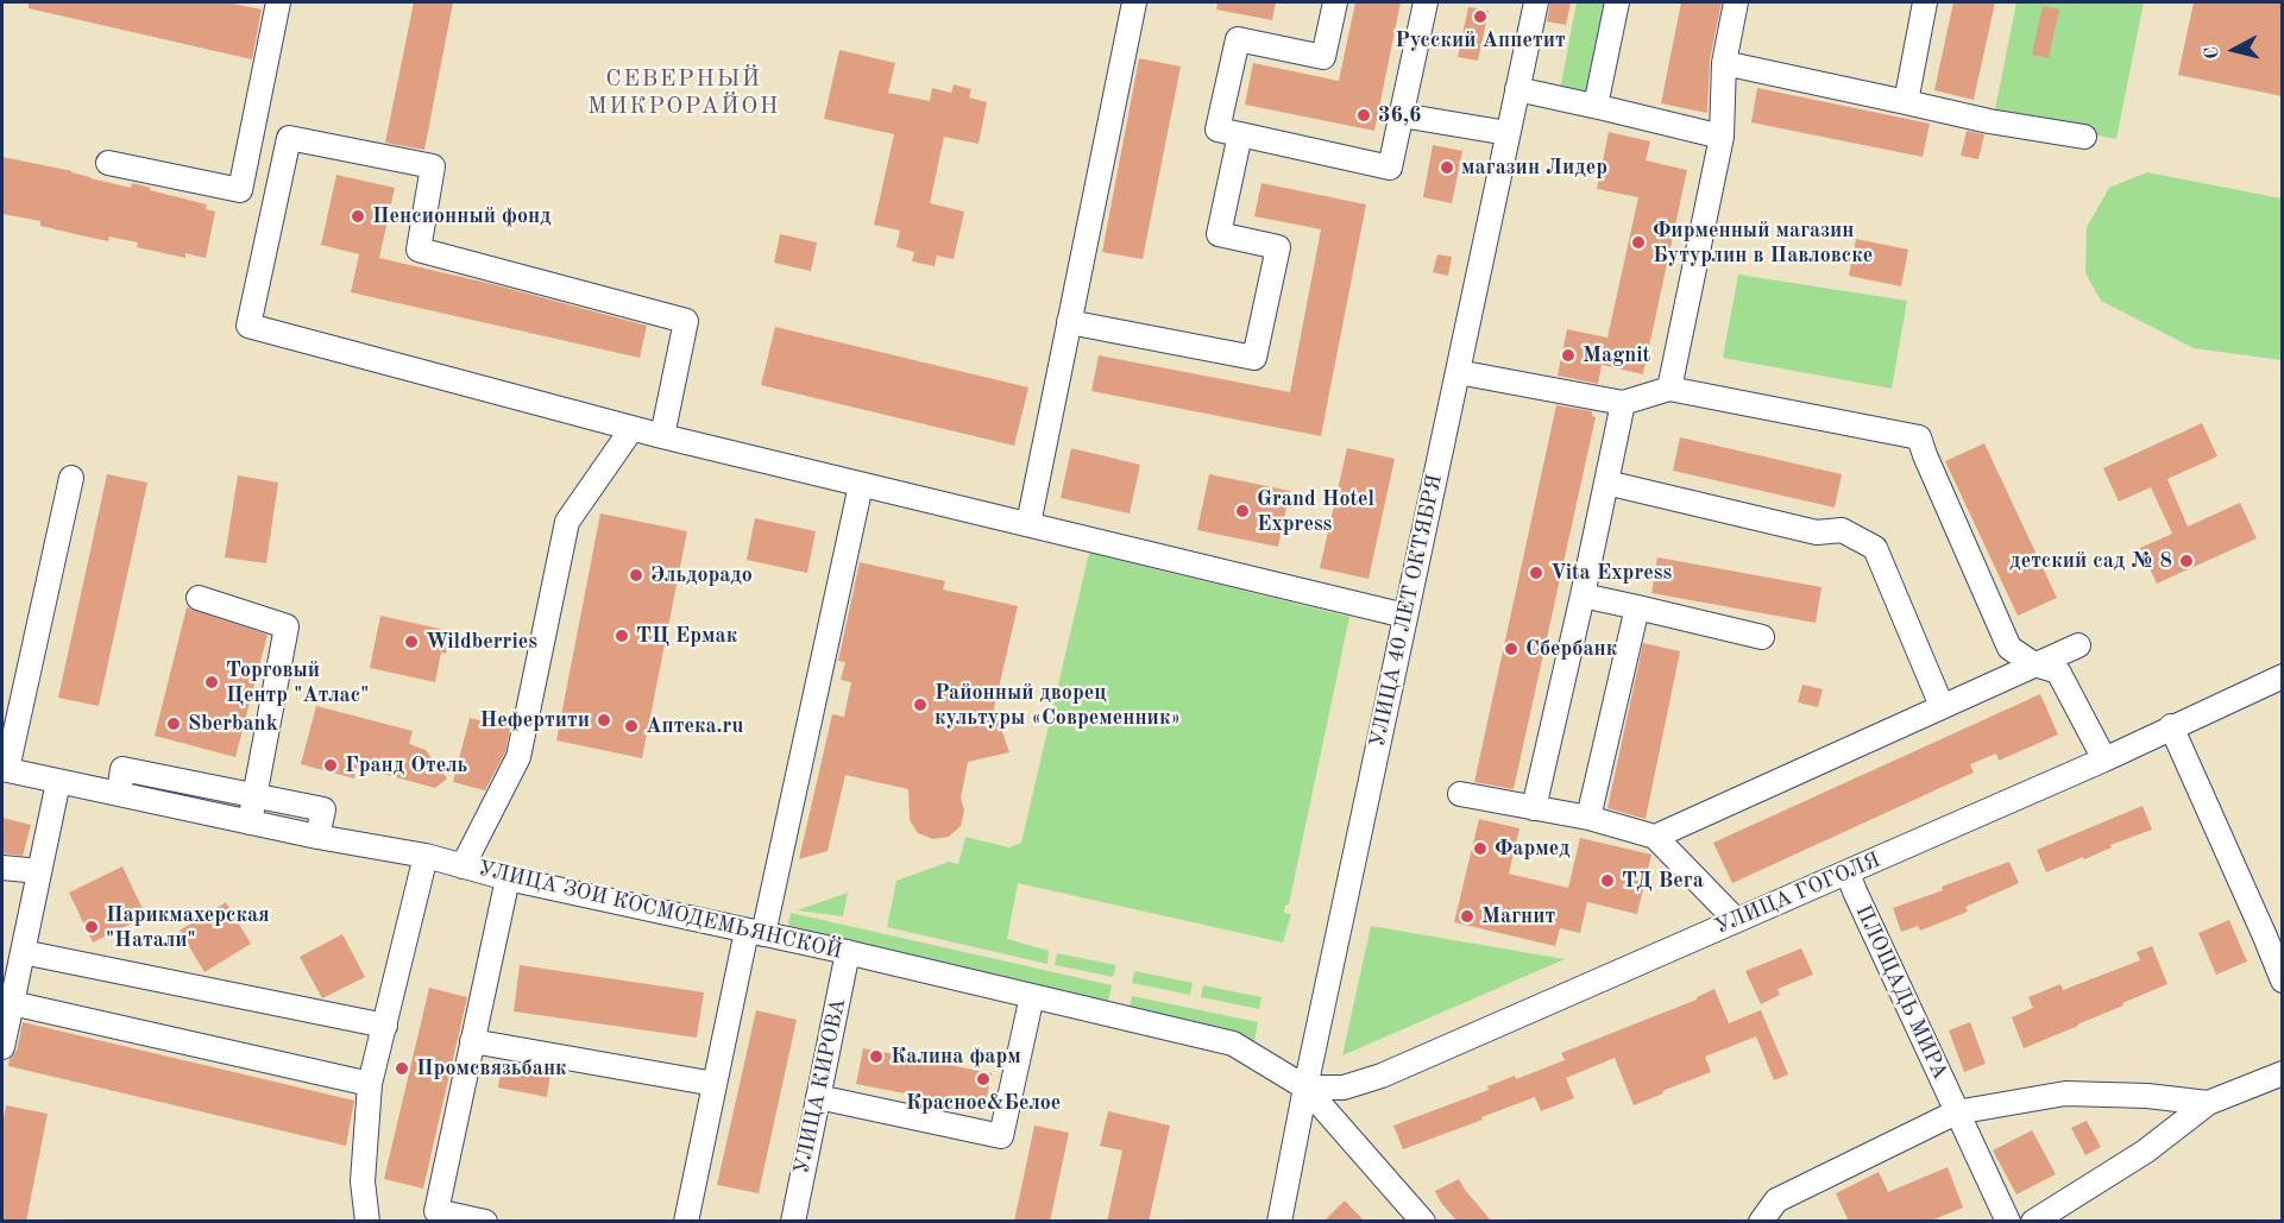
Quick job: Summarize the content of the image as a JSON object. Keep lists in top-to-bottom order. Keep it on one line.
{"streets":{"street":["УЛИЦА 40 ЛЕТ ОКТЯБРЯ","УЛИЦА ГОГОЛЯ","УЛИЦА ЗОИ КОСМОДЕМЬЯНСКОЙ","ПЛОЩАДЬ МИРА","УЛИЦА КИРОВА"]},"crossings":[["УЛИЦА 40 ЛЕТ ОКТЯБРЯ","УЛИЦА ГОГОЛЯ"],["УЛИЦА 40 ЛЕТ ОКТЯБРЯ","УЛИЦА ЗОИ КОСМОДЕМЬЯНСКОЙ"],["УЛИЦА ГОГОЛЯ","УЛИЦА ЗОИ КОСМОДЕМЬЯНСКОЙ"],["УЛИЦА ГОГОЛЯ","ПЛОЩАДЬ МИРА"],["УЛИЦА ЗОИ КОСМОДЕМЬЯНСКОЙ","УЛИЦА КИРОВА"]],"districts":["СЕВЕРНЫЙ МИКРОРАЙОН"],"places":["Русский Аппетит","36,6","магазин Лидер","Пенсионный фонд","Фирменный магазин Бутурлин в Павловске","Magnit","Grand Hotel Express","детский сад № 8","Vita Express","Эльдорадо","ТЦ Ермак","Wildberries","Сбербанк","Торговый Центр \"Атлас\"","Районный дворец культуры «Современник»","Нефертити","Sberbank","Аптека.ru","Гранд Отель","Фармед","ТД Вега","Магнит","Парикмахерская \"Натали\"","Калина фарм","Промсвязьбанк","Красное&Белое"],"north":"left"}
